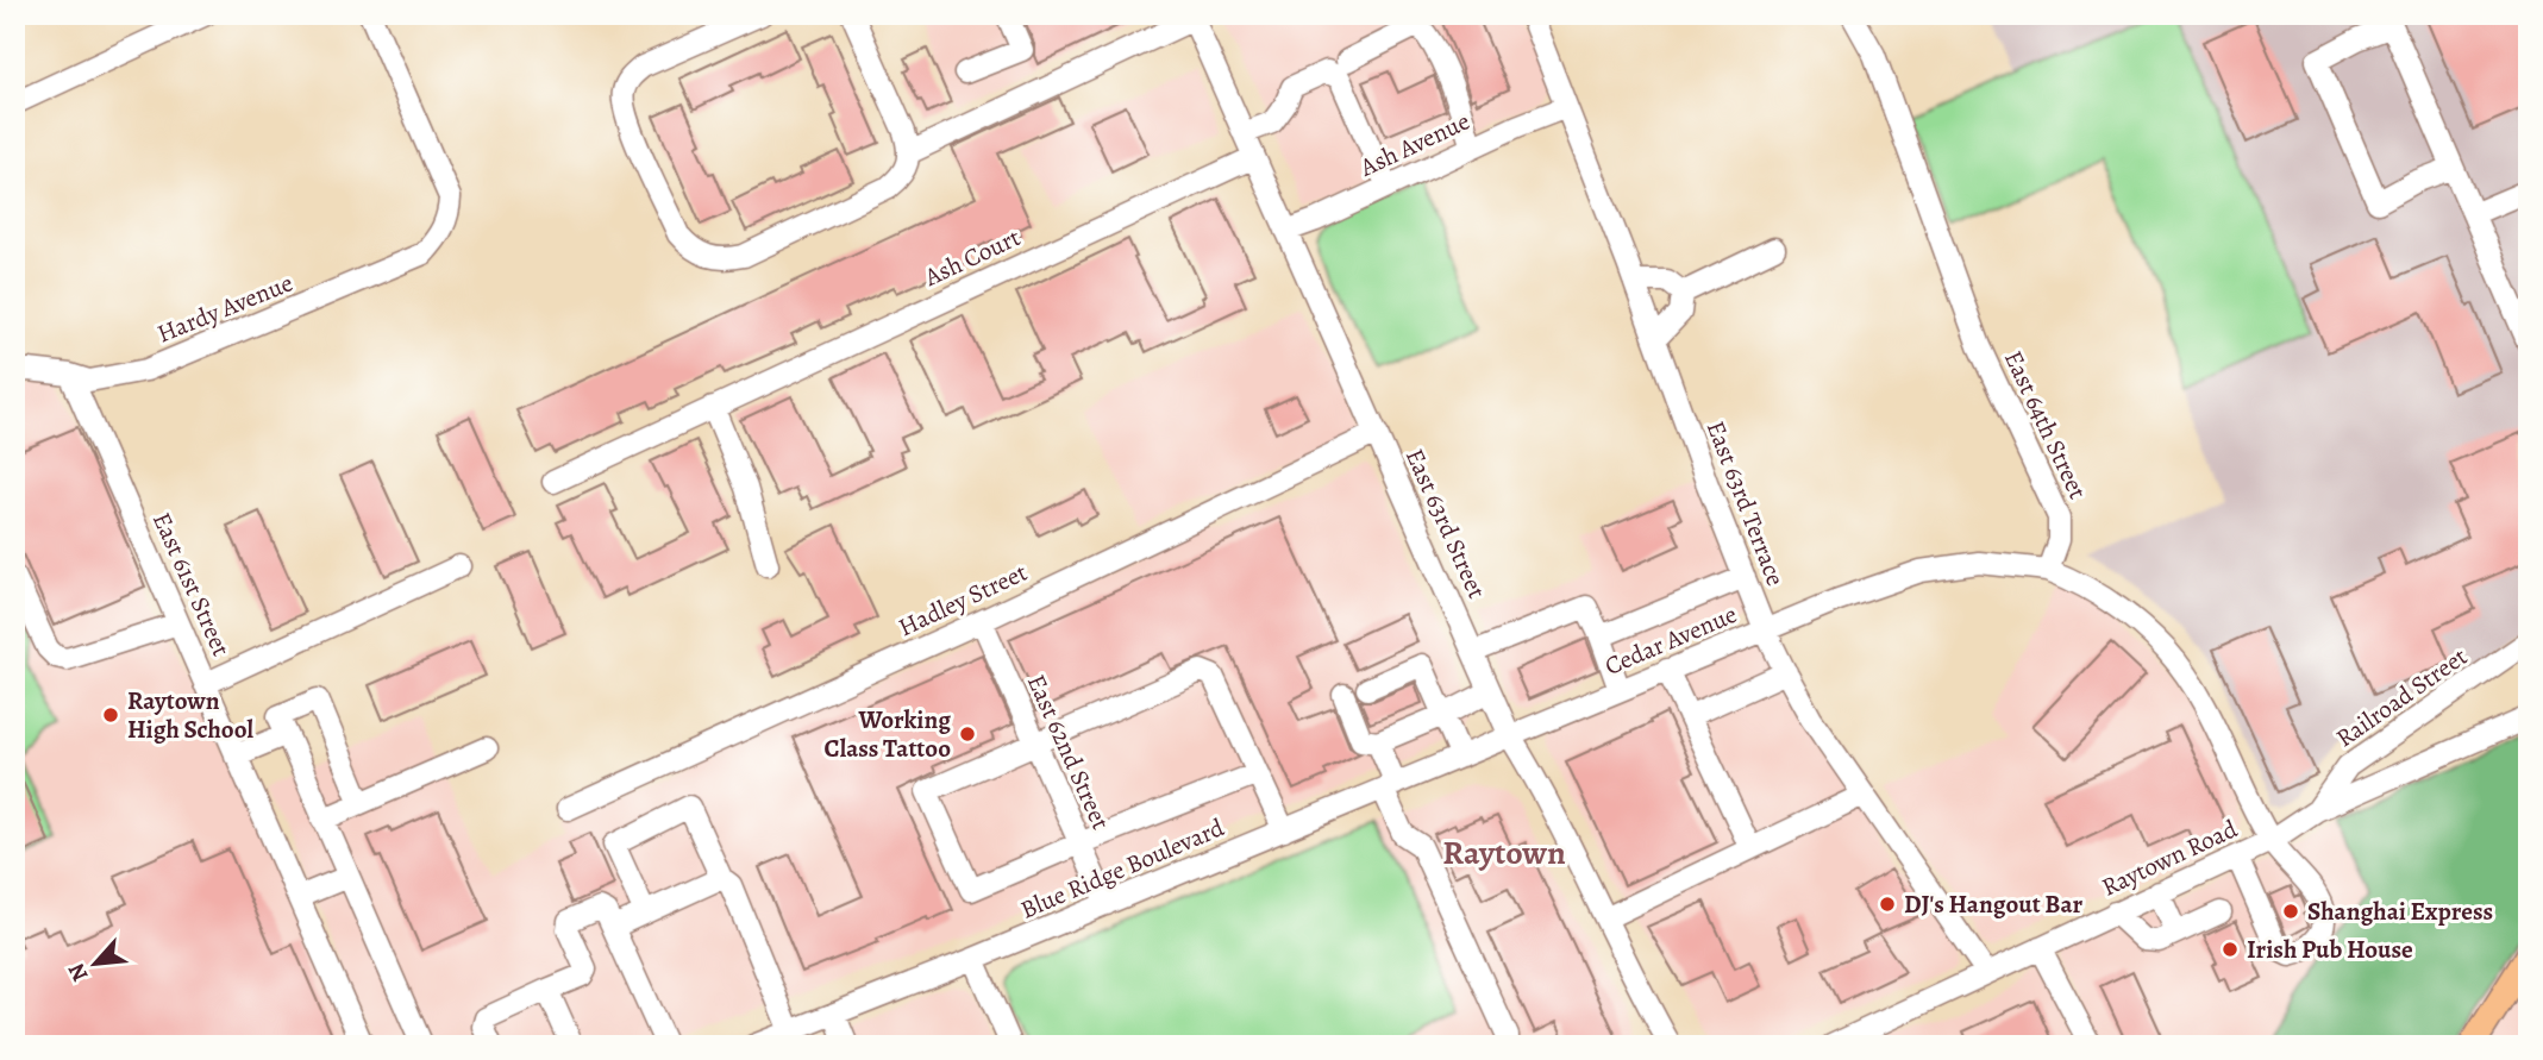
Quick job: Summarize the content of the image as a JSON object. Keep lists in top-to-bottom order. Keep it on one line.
{"streets":{"street":["Ash Avenue","Ash Court","Hardy Avenue","East 64th Street","East 63rd Terrace","East 63rd Street","East 61st Street","Hadley Street","Cedar Avenue","Railroad Street","East 62nd Street","Raytown Road","Blue Ridge Boulevard"]},"crossings":[["Ash Avenue","East 63rd Terrace"],["Ash Avenue","East 63rd Street"],["Ash Court","East 63rd Street"],["Hardy Avenue","East 61st Street"],["East 64th Street","Cedar Avenue"],["East 63rd Terrace","Cedar Avenue"],["East 63rd Terrace","Raytown Road"],["East 63rd Street","Hadley Street"],["East 63rd Street","Cedar Avenue"],["East 63rd Street","Blue Ridge Boulevard"],["Hadley Street","East 62nd Street"],["Cedar Avenue","Blue Ridge Boulevard"],["Railroad Street","Raytown Road"],["East 62nd Street","Blue Ridge Boulevard"]],"districts":["Raytown"],"places":["Raytown High School","Working Class Tattoo","DJ's Hangout Bar","Shanghai Express","Irish Pub House"],"north":"bottom left"}
